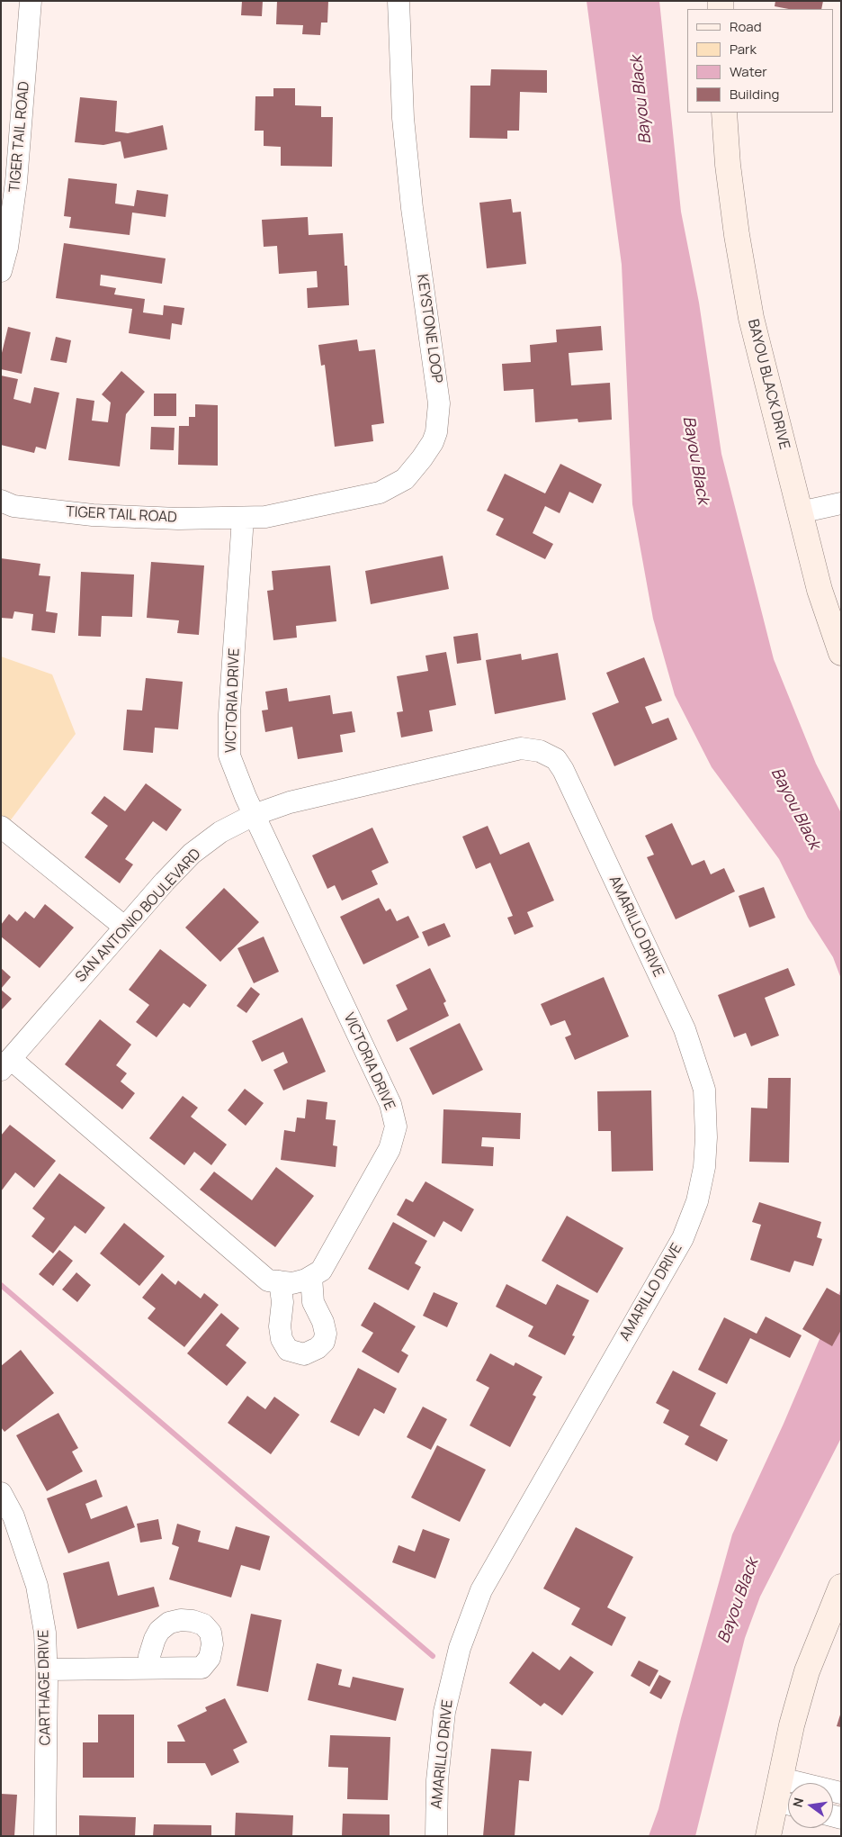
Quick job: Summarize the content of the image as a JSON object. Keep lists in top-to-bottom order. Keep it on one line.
{"streets":{"main road":["BAYOU BLACK DRIVE"],"street":["TIGER TAIL ROAD","KEYSTONE LOOP","VICTORIA DRIVE","SAN ANTONIO BOULEVARD","AMARILLO DRIVE","CARTHAGE DRIVE"]},"crossings":[["TIGER TAIL ROAD","KEYSTONE LOOP"],["TIGER TAIL ROAD","VICTORIA DRIVE"],["KEYSTONE LOOP","VICTORIA DRIVE"],["VICTORIA DRIVE","SAN ANTONIO BOULEVARD"],["SAN ANTONIO BOULEVARD","AMARILLO DRIVE"]],"water":["Bayou Black"],"legend":["Road","Park","Water","Building"],"north":"left"}
